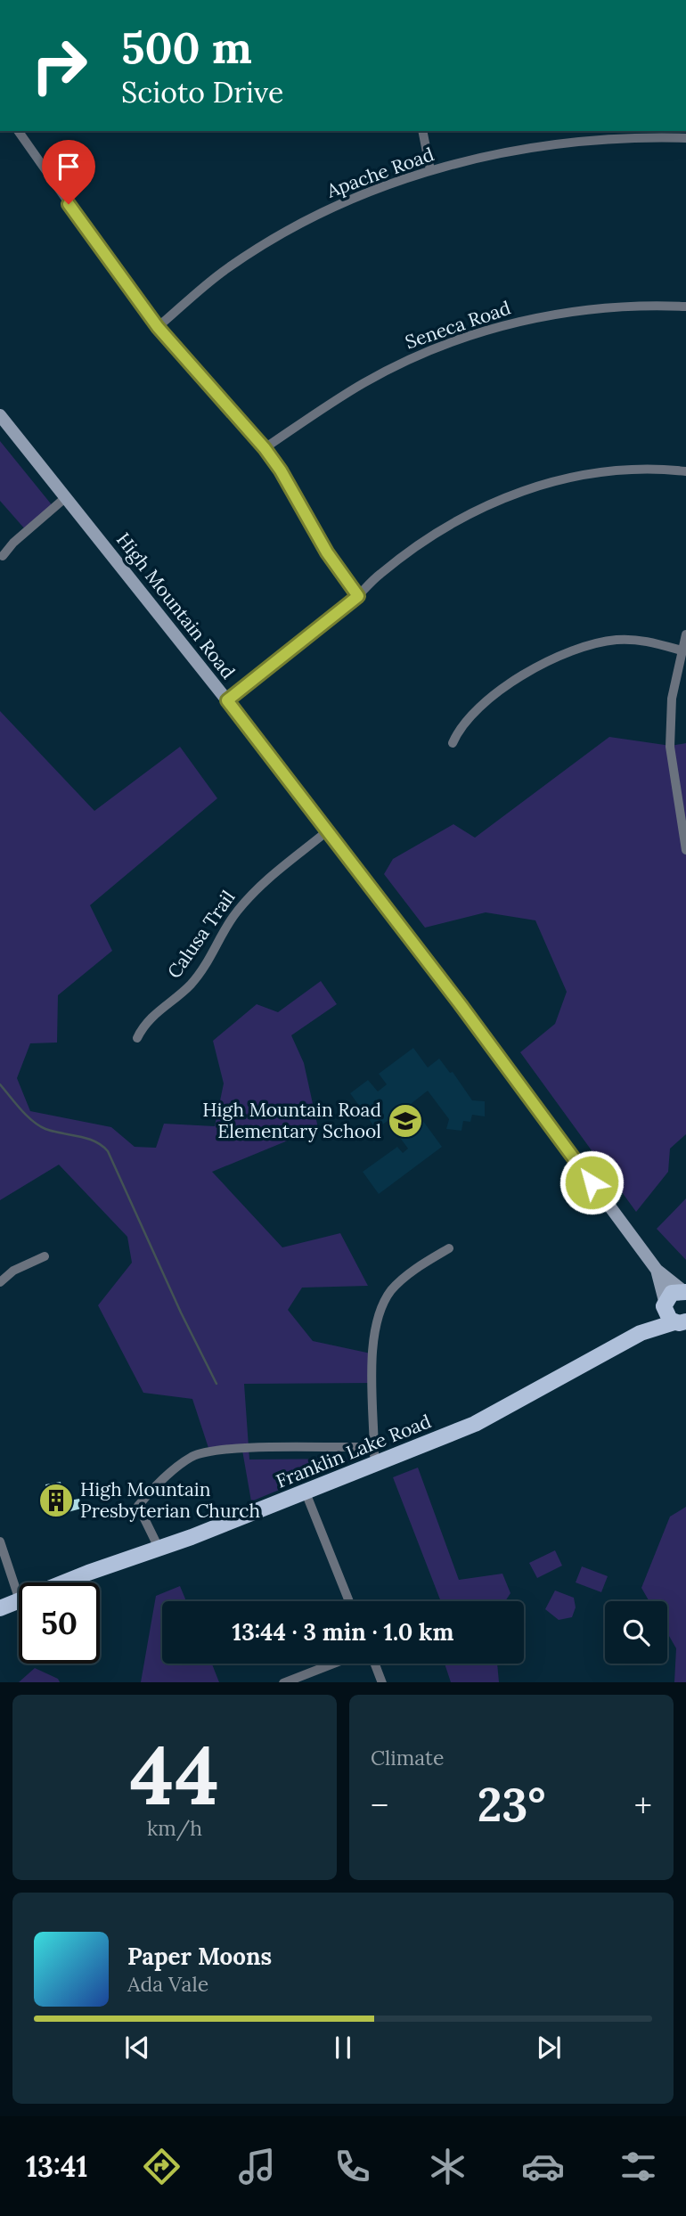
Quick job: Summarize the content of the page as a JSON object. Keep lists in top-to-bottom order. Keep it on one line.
{"streets":{"main road":["High Mountain Road","Franklin Lake Road"],"street":["Apache Road","Seneca Road","Calusa Trail"]},"crossings":[["High Mountain Road","Calusa Trail"],["High Mountain Road","Franklin Lake Road"]],"places":{"school or university":["High Mountain Road Elementary School"],"building":["High Mountain Presbyterian Church"]},"page":{"turn":["500 m","Scioto Drive"],"limit":"50","trip":"13:44 · 3 min · 1.0 km","tile":[["44","km/h"],"Climate"],"heat":["−","23°","+"],"song":["Paper Moons","Ada Vale"],"tabs":"13:41"}}
